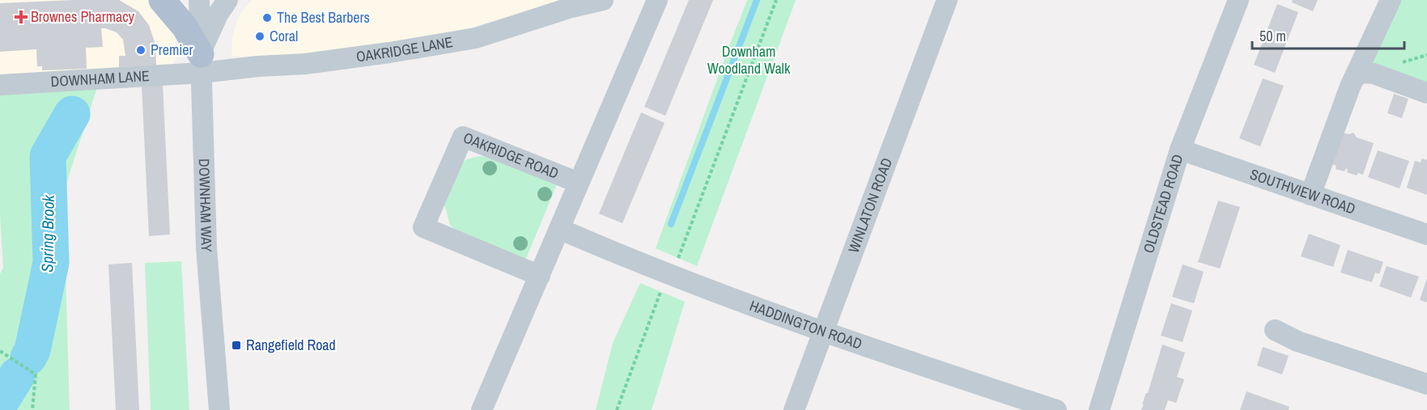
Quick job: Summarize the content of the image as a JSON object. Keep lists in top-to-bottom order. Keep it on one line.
{"streets":{"street":["OAKRIDGE LANE","DOWNHAM LANE","OAKRIDGE ROAD","SOUTHVIEW ROAD","OLDSTEAD ROAD","WINLATON ROAD","DOWNHAM WAY","HADDINGTON ROAD"]},"crossings":[["OAKRIDGE LANE","DOWNHAM LANE"],["OAKRIDGE LANE","DOWNHAM WAY"],["DOWNHAM LANE","DOWNHAM WAY"],["OAKRIDGE ROAD","HADDINGTON ROAD"],["SOUTHVIEW ROAD","OLDSTEAD ROAD"],["WINLATON ROAD","HADDINGTON ROAD"]],"water":["Spring Brook"],"parks":["Downham Woodland Walk"],"places":{"health":["Brownes Pharmacy"],"other":["The Best Barbers","Coral","Premier"],"transit":["Rangefield Road"]},"scale_bar":"50 m"}
